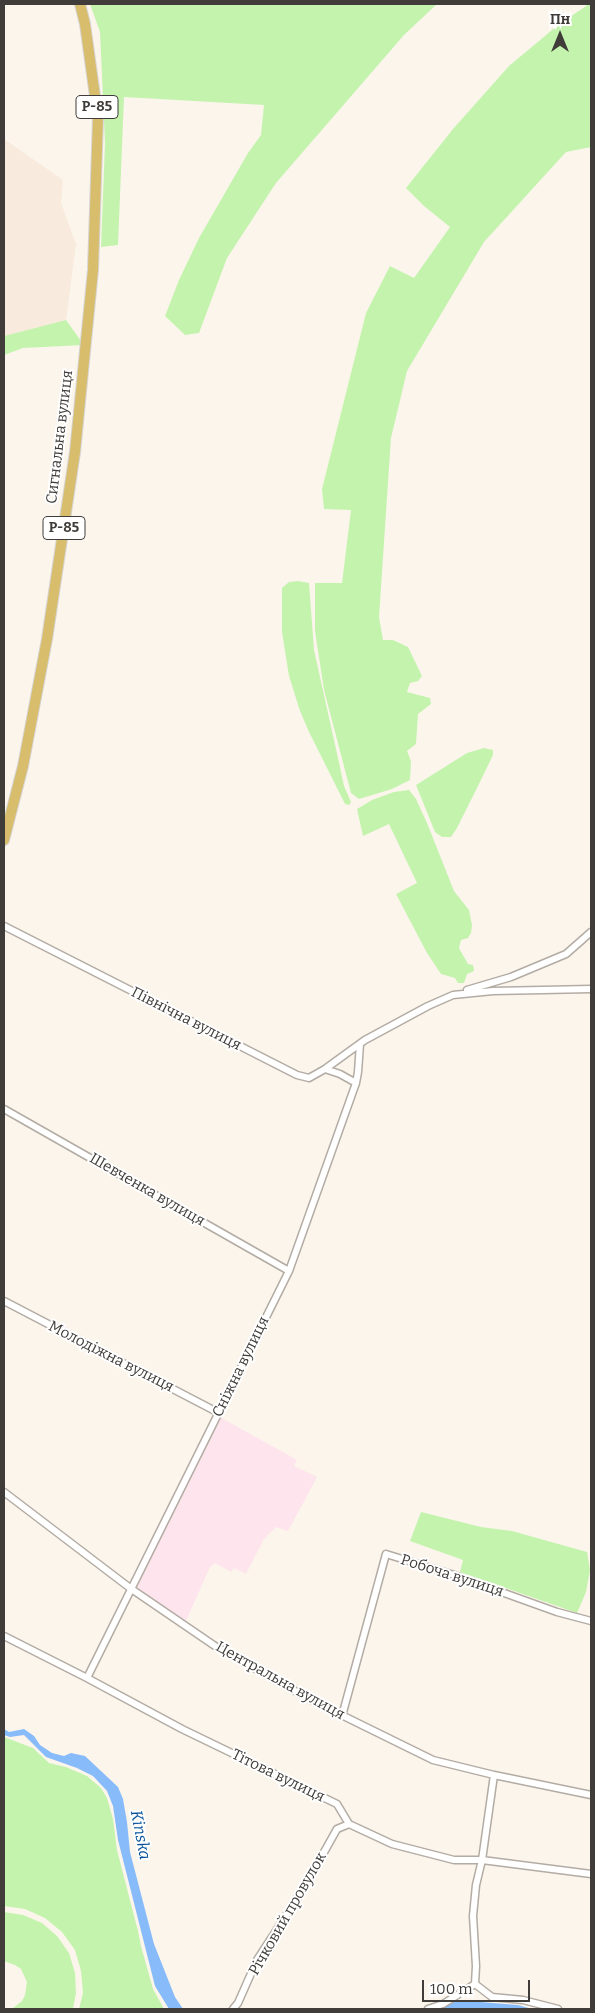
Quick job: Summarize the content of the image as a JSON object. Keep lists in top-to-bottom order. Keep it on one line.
{"streets":{"main road":["Р-85","Сигнальна вулиця"],"street":["Північна вулиця","Шевченка вулиця","Молодіжна вулиця","Сніжна вулиця","Робоча вулиця","Центральна вулиця","Тітова вулиця","Річковий провулок"]},"crossings":[["Північна вулиця","Сніжна вулиця"],["Шевченка вулиця","Сніжна вулиця"],["Молодіжна вулиця","Сніжна вулиця"],["Сніжна вулиця","Центральна вулиця"],["Сніжна вулиця","Тітова вулиця"],["Робоча вулиця","Центральна вулиця"],["Тітова вулиця","Річковий провулок"]],"water":["Kinska"],"scale_bar":"100 m","north":"top"}
